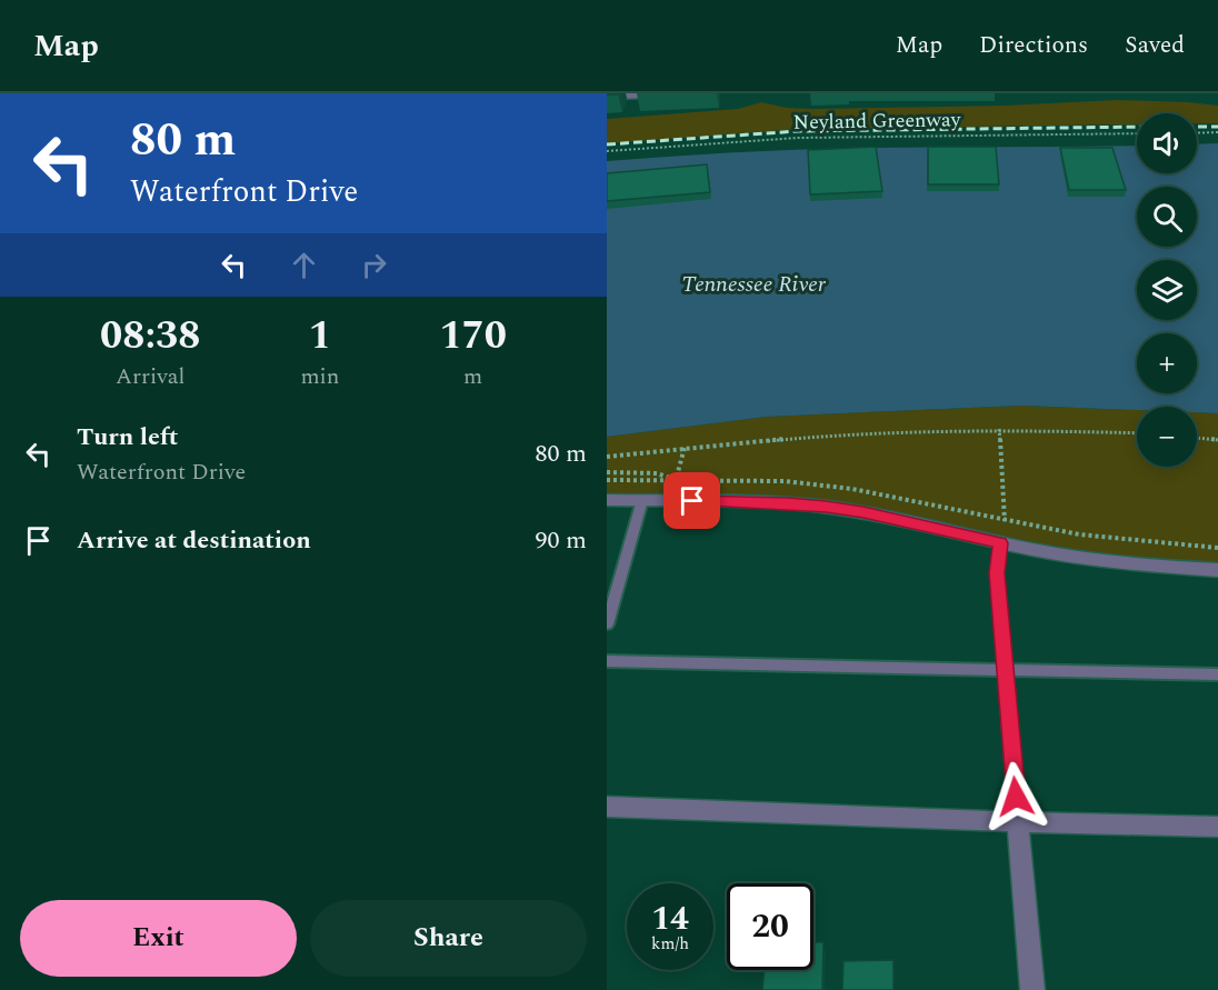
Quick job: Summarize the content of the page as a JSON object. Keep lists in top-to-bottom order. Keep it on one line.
{"streets":{"path":["Neyland Greenway"]},"water":["Tennessee River"],"page":{"header":"Map","nav":["Map","Directions","Saved"],"turn":["80 m","Waterfront Drive"],"map_buttons":["+","−"],"eta":["08:38","Arrival","1","min","170","m"],"list":[{"name":"Turn left","note":"Waterfront Drive","value":"80 m"},{"name":"Arrive at destination","value":"90 m"}],"speed":"14 km/h","limit":"20","buttons":["Exit","Share"]}}
